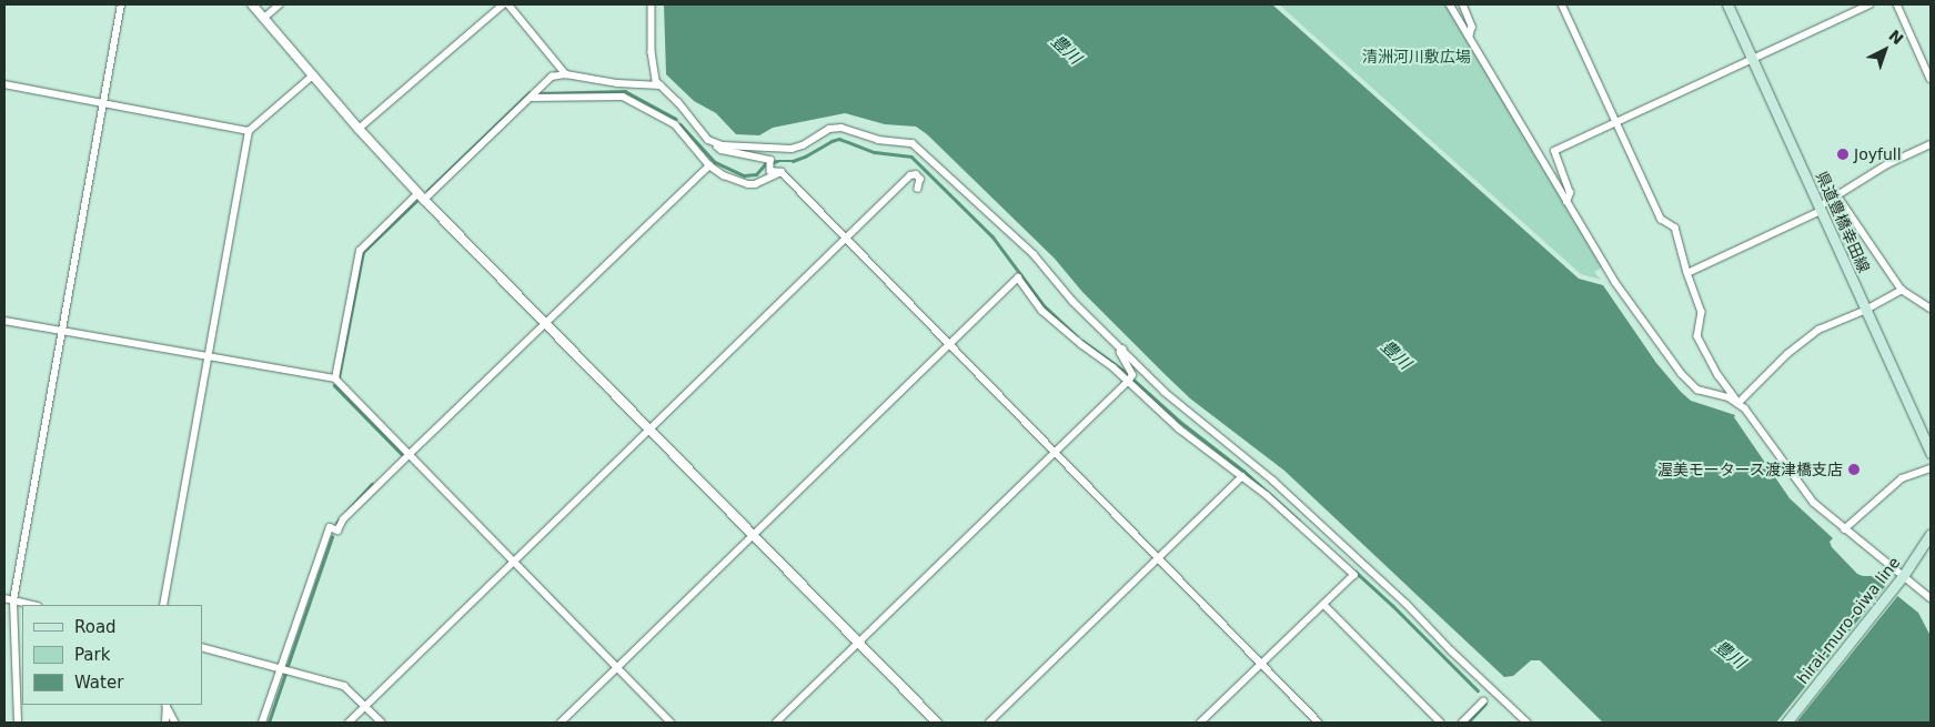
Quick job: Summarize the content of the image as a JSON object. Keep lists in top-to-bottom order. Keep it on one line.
{"streets":{"main road":["県道豊橋幸田線","hirai-muro-oiwa line"]},"water":["豊川"],"parks":["清洲河川敷広場"],"places":["Joyfull","渥美モータース渡津橋支店"],"legend":["Road","Park","Water"],"north":"top right"}
